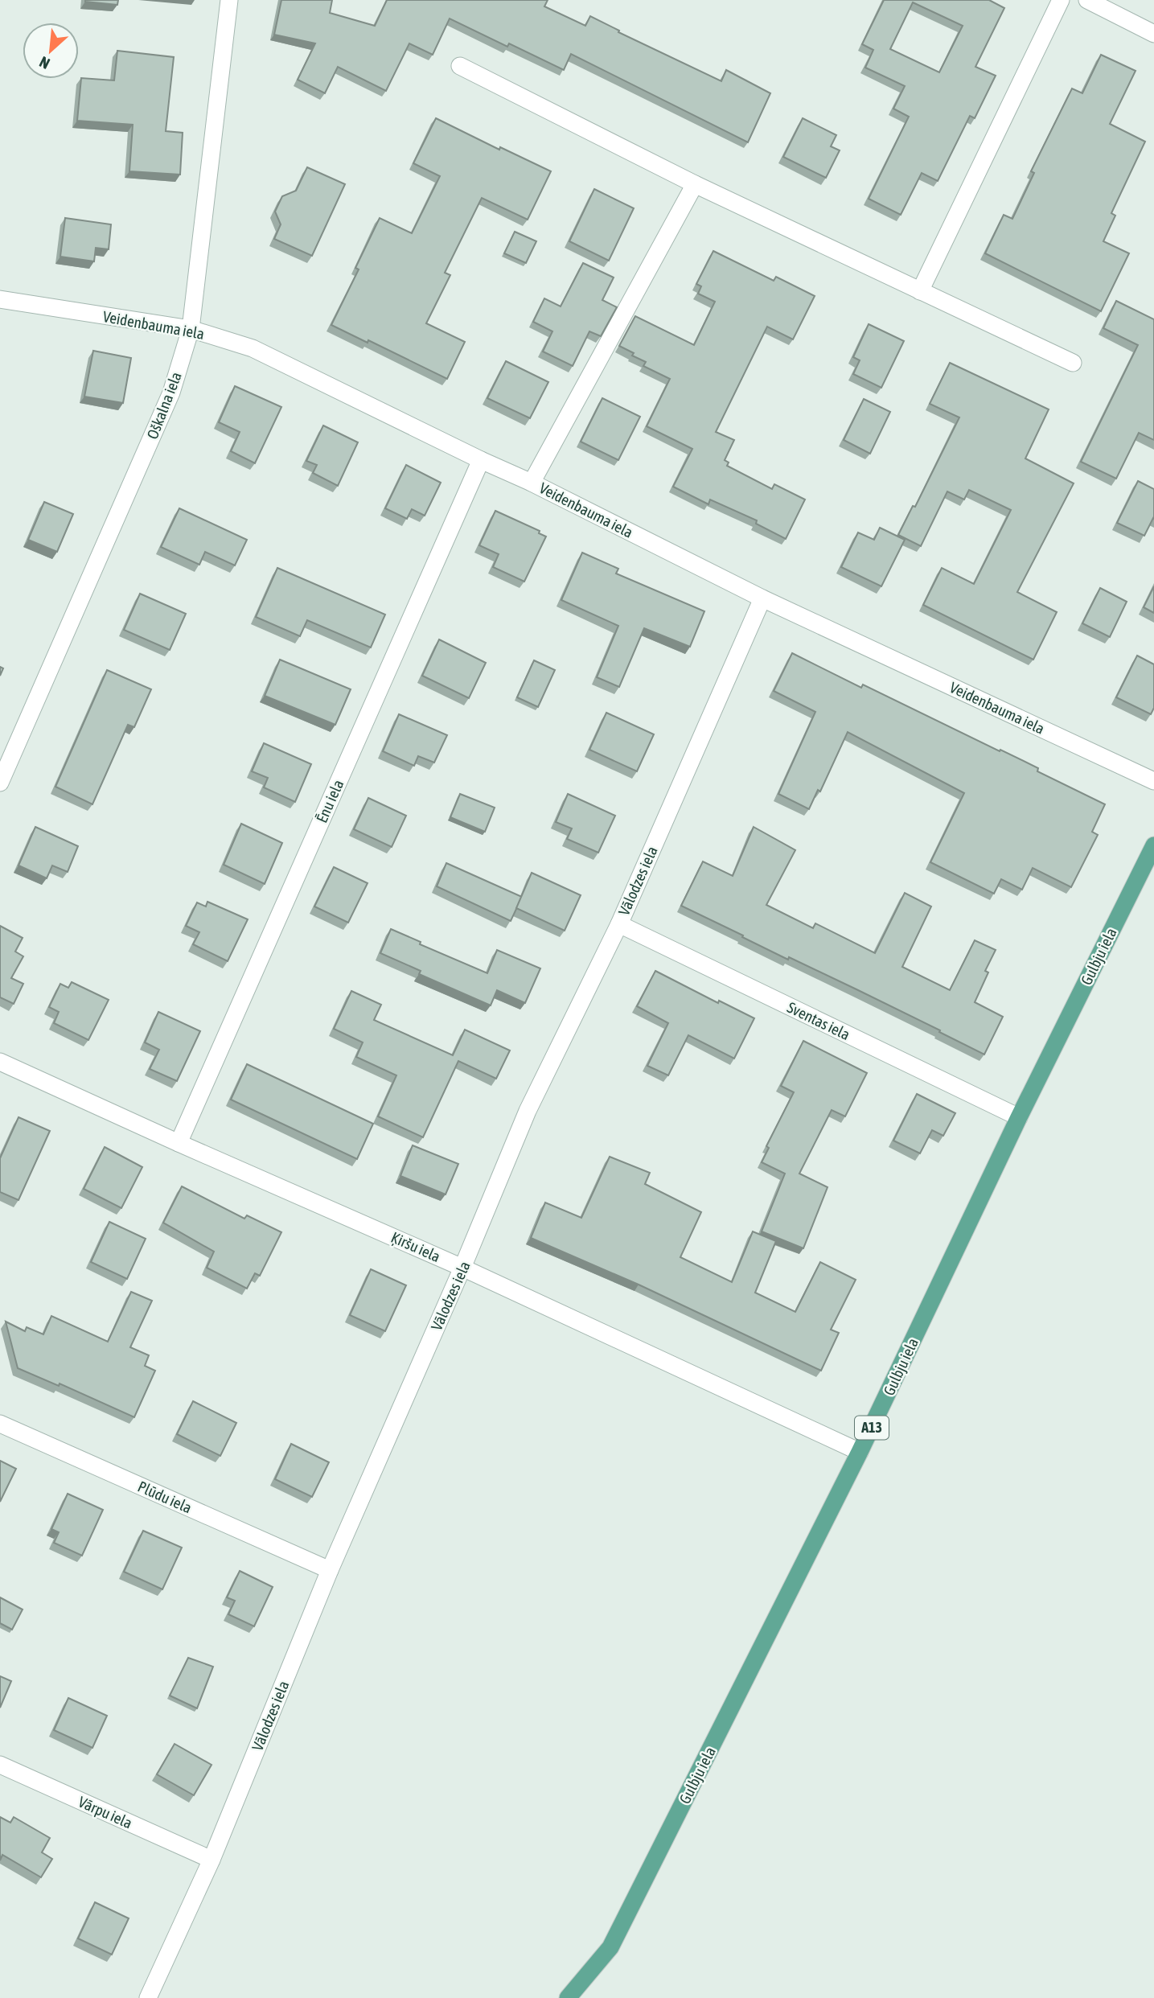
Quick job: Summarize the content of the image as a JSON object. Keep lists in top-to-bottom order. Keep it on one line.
{"streets":{"main road":["Gulbju iela","A13"],"street":["Veidenbauma iela","Oškalna iela","Ēnu iela","Vālodzes iela","Sventas iela","Ķiršu iela","Plūdu iela","Vārpu iela"]},"crossings":[["Veidenbauma iela","Oškalna iela"],["Veidenbauma iela","Ēnu iela"],["Veidenbauma iela","Vālodzes iela"],["Ēnu iela","Ķiršu iela"],["Vālodzes iela","Sventas iela"],["Vālodzes iela","Ķiršu iela"],["Vālodzes iela","Plūdu iela"],["Vālodzes iela","Vārpu iela"],["Gulbju iela","Sventas iela"],["Gulbju iela","Ķiršu iela"]],"north":"bottom left"}
